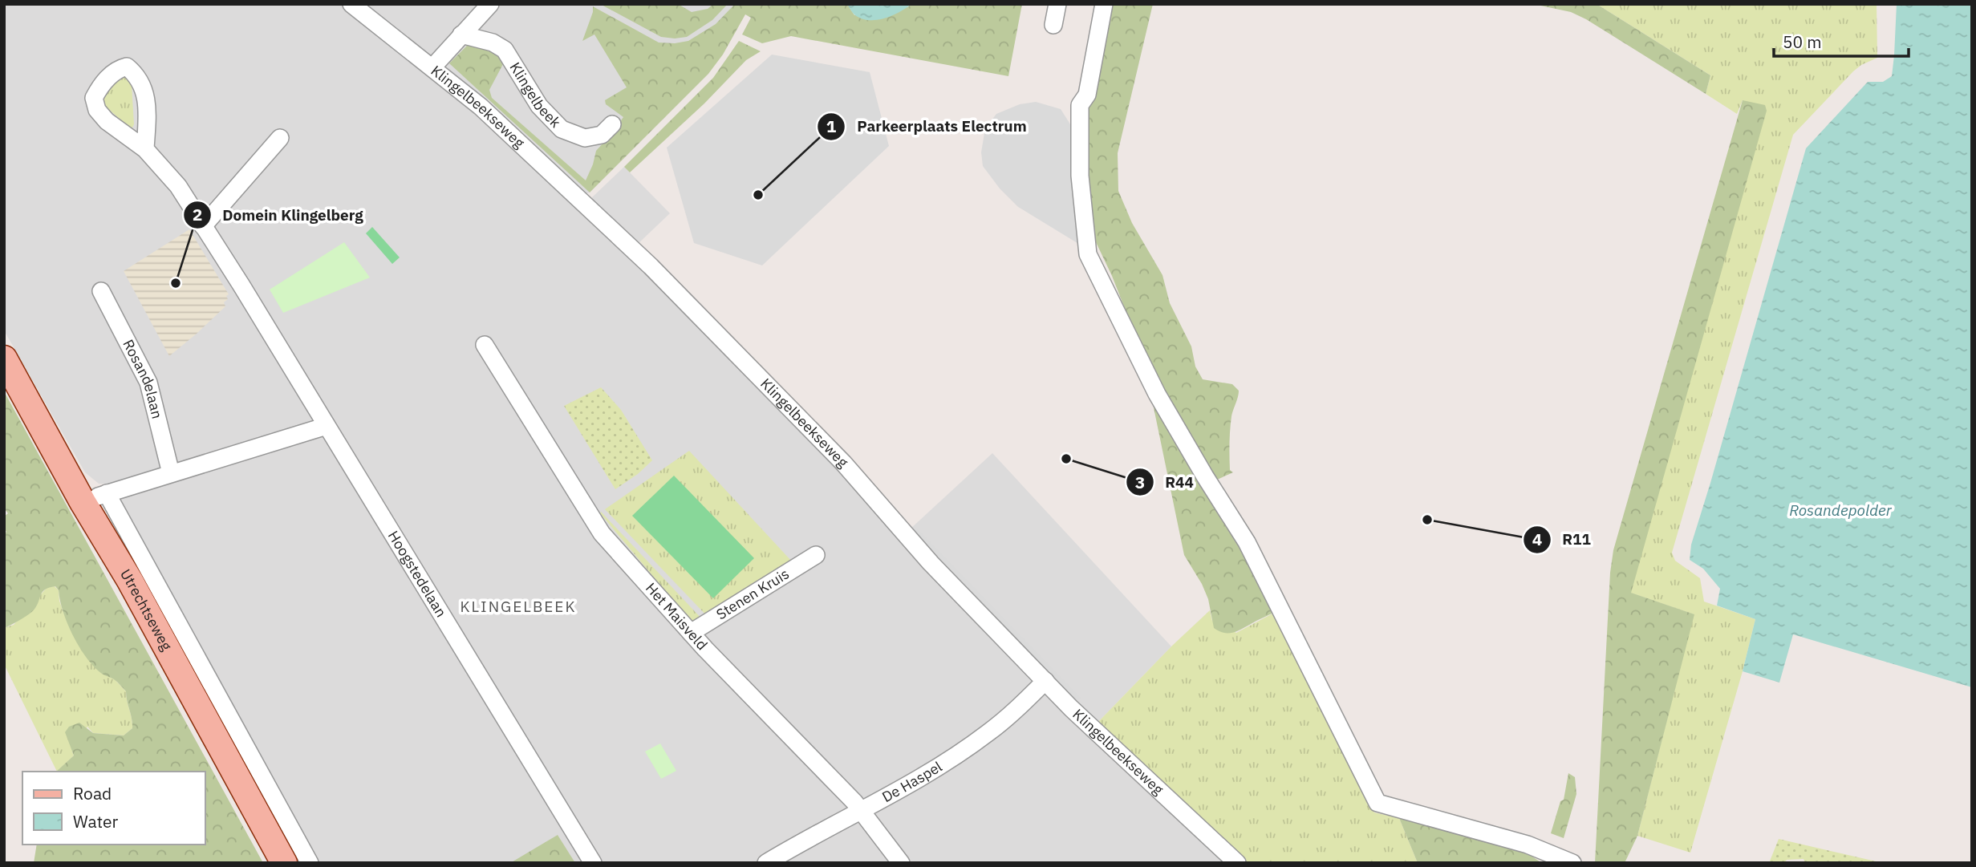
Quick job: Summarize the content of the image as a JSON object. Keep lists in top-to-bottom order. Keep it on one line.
{"streets":{"main road":["Utrechtseweg"],"street":["Klingelbeek","Klingelbeekseweg","Rosandelaan","Hoogstedelaan","Stenen Kruis","Het Maisveld","De Haspel"]},"crossings":[["Klingelbeekseweg","De Haspel"],["Stenen Kruis","Het Maisveld"],["Het Maisveld","De Haspel"]],"districts":["KLINGELBEEK"],"water":["Rosandepolder"],"places":["Parkeerplaats Electrum","Domein Klingelberg","R44","R11"],"legend":["Road","Water"],"scale_bar":"50 m"}
